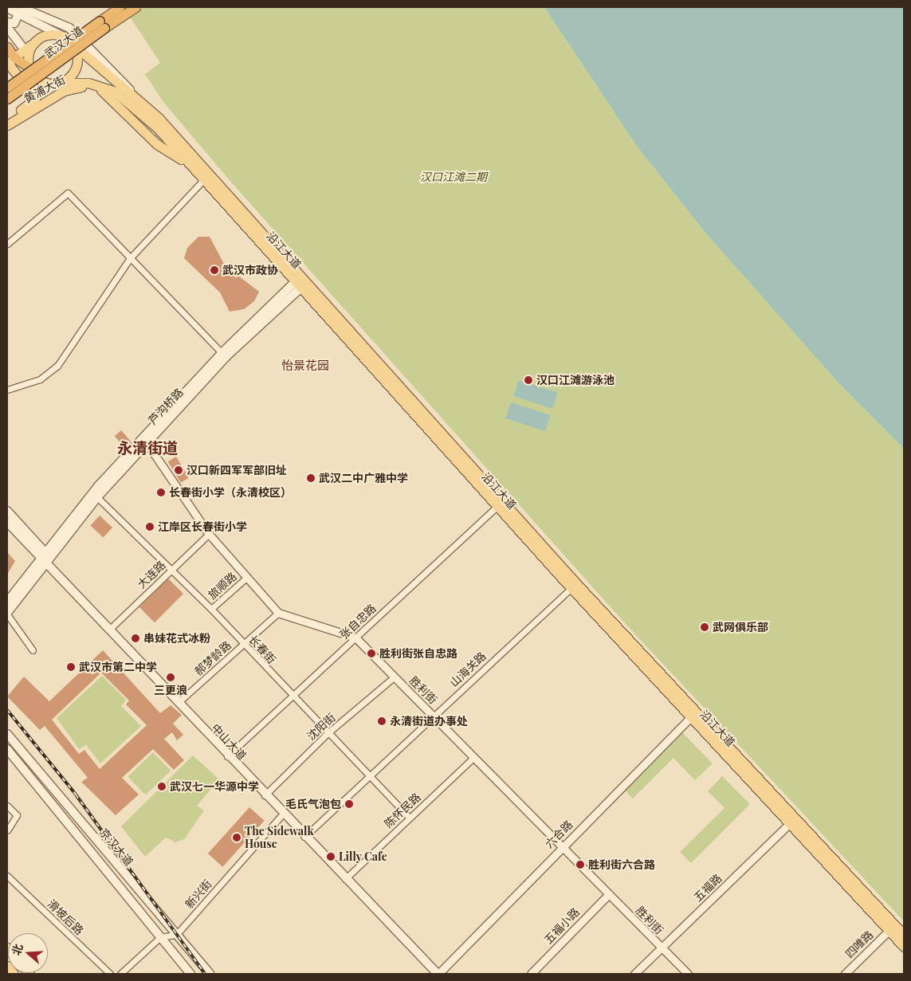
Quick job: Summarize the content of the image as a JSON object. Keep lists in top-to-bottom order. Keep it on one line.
{"streets":{"highway":["武汉大道"],"main road":["黄浦大街","沿江大道","芦沟桥路","中山大道","京汉大道"],"street":["大连路","旅顺路","张自忠路","长春街","郝梦龄路","山海关路","胜利街","沈阳街","陈怀民路","六合路","五福路","新兴街","滑坡后路","五福小路","四唯路"]},"crossings":[["沿江大道","芦沟桥路"],["沿江大道","张自忠路"],["沿江大道","山海关路"],["沿江大道","六合路"],["沿江大道","五福路"],["沿江大道","四唯路"],["芦沟桥路","长春街"],["芦沟桥路","中山大道"],["大连路","长春街"],["大连路","中山大道"],["旅顺路","长春街"],["张自忠路","长春街"],["张自忠路","胜利街"],["张自忠路","中山大道"],["长春街","郝梦龄路"],["长春街","山海关路"],["长春街","沈阳街"],["长春街","陈怀民路"],["郝梦龄路","胜利街"],["郝梦龄路","中山大道"],["山海关路","胜利街"],["山海关路","中山大道"],["胜利街","沈阳街"],["胜利街","陈怀民路"],["胜利街","六合路"],["胜利街","五福路"],["胜利街","五福小路"],["沈阳街","中山大道"],["中山大道","陈怀民路"],["中山大道","六合路"],["中山大道","新兴街"],["京汉大道","新兴街"]],"districts":["怡景花园","永清街道"],"parks":["汉口江滩二期"],"places":["武汉市政协","汉口江滩游泳池","汉口新四军军部旧址","武汉二中广雅中学","长春街小学（永清校区）","江岸区长春街小学","武网俱乐部","串妹花式冰粉","胜利街张自忠路","武汉市第二中学","三更浪","永清街道办事处","武汉七一华源中学","毛氏气泡包","The Sidewalk House","Lilly Cafe","胜利街六合路"],"north":"left"}
